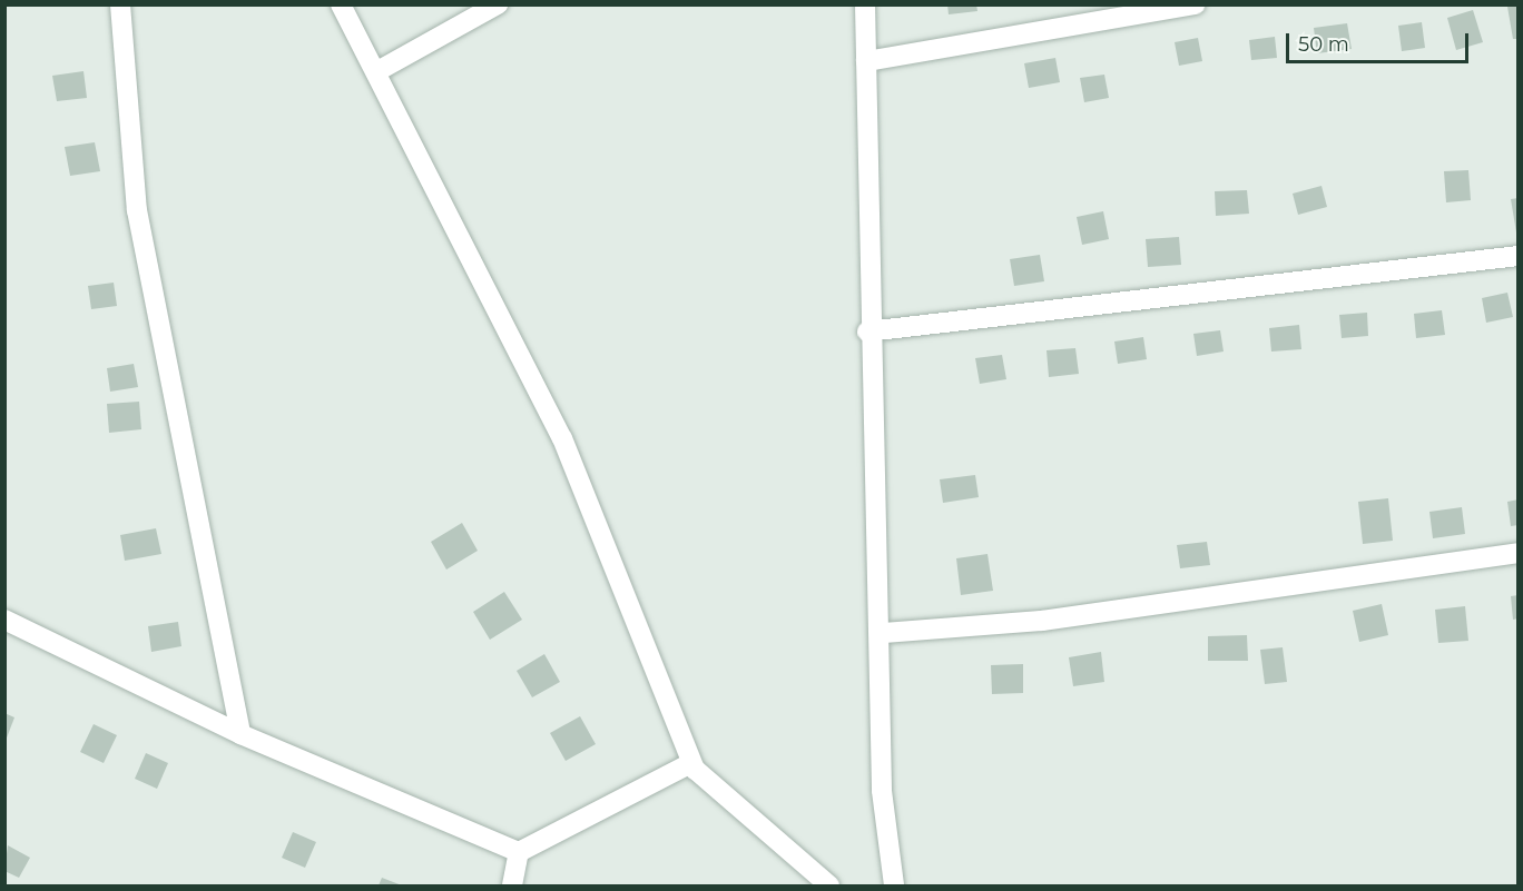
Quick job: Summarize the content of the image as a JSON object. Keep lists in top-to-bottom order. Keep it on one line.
{"scale_bar":"50 m"}
